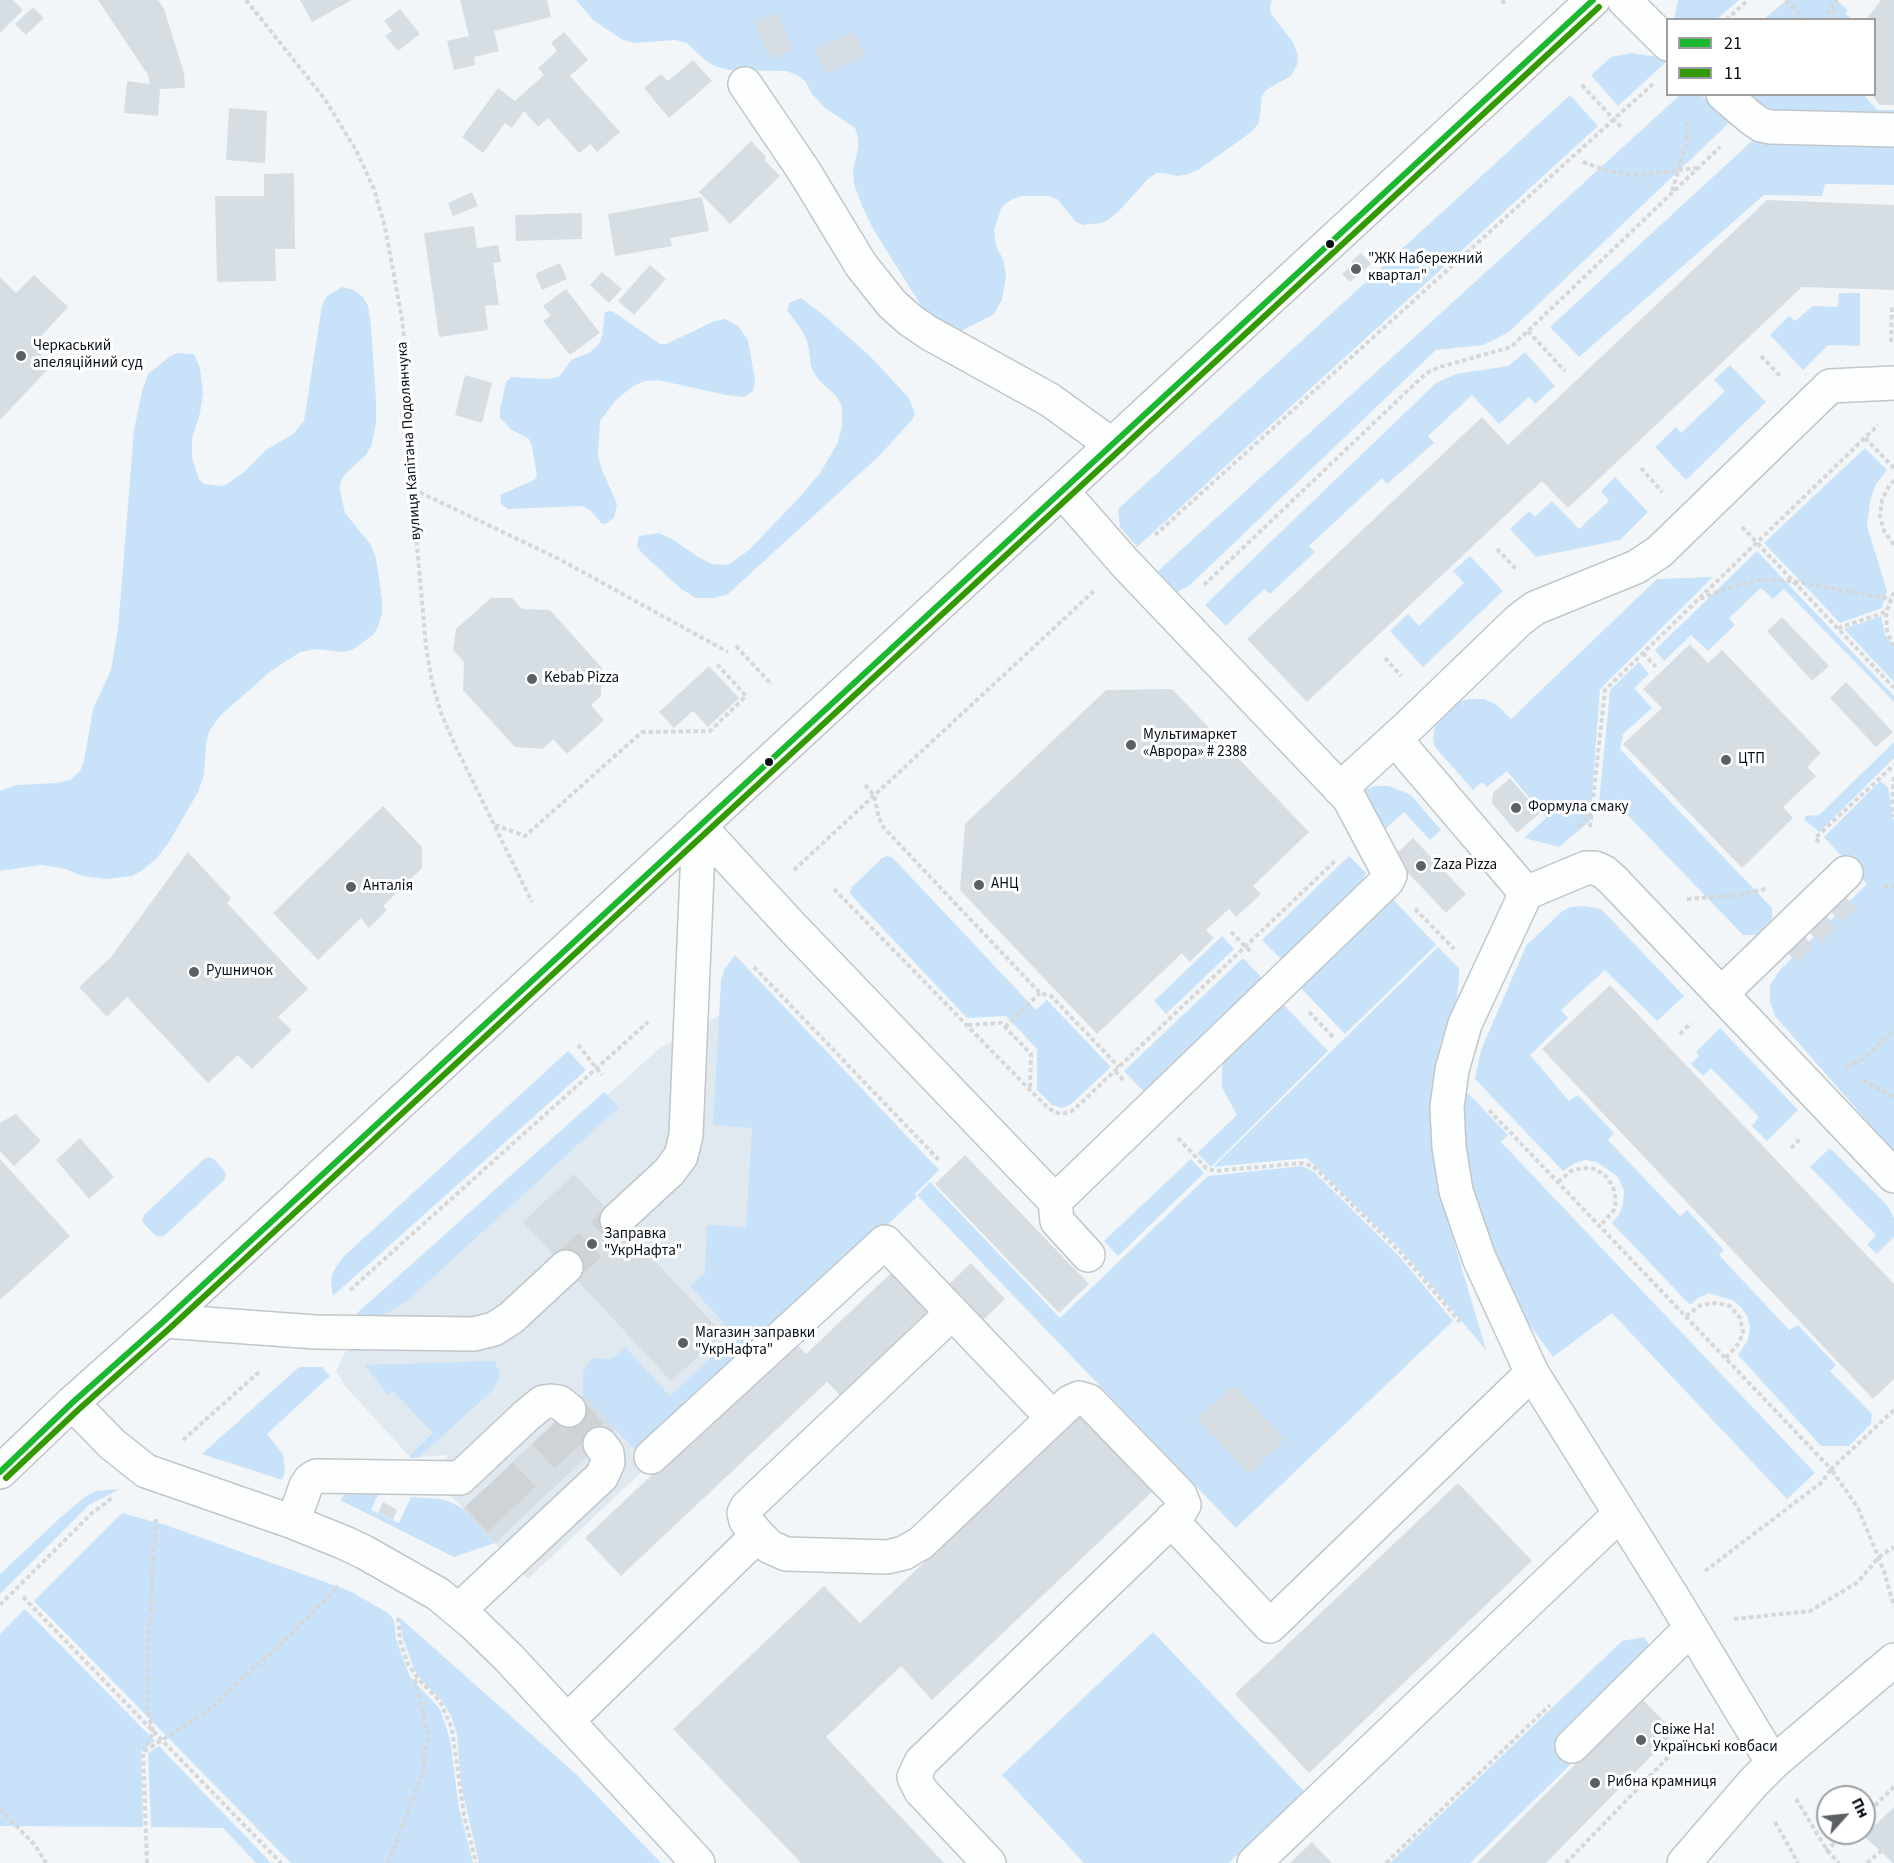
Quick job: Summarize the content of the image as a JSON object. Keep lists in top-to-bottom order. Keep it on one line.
{"streets":{"path":["вулиця Капітана Подолянчука"]},"places":["\"ЖК Набережний квартал\"","Черкаський апеляційний суд","Kebab Pizza","Мультимаркет «Аврора» # 2388","ЦТП","Формула смаку","Zaza Pizza","АНЦ","Анталія","Рушничок","Заправка \"УкрНафта\"","Магазин заправки \"УкрНафта\"","Свіже На! Українські ковбаси","Рибна крамниця"],"lines":["transit line 21","transit line 11"],"legend":["21","11"],"north":"top right"}
